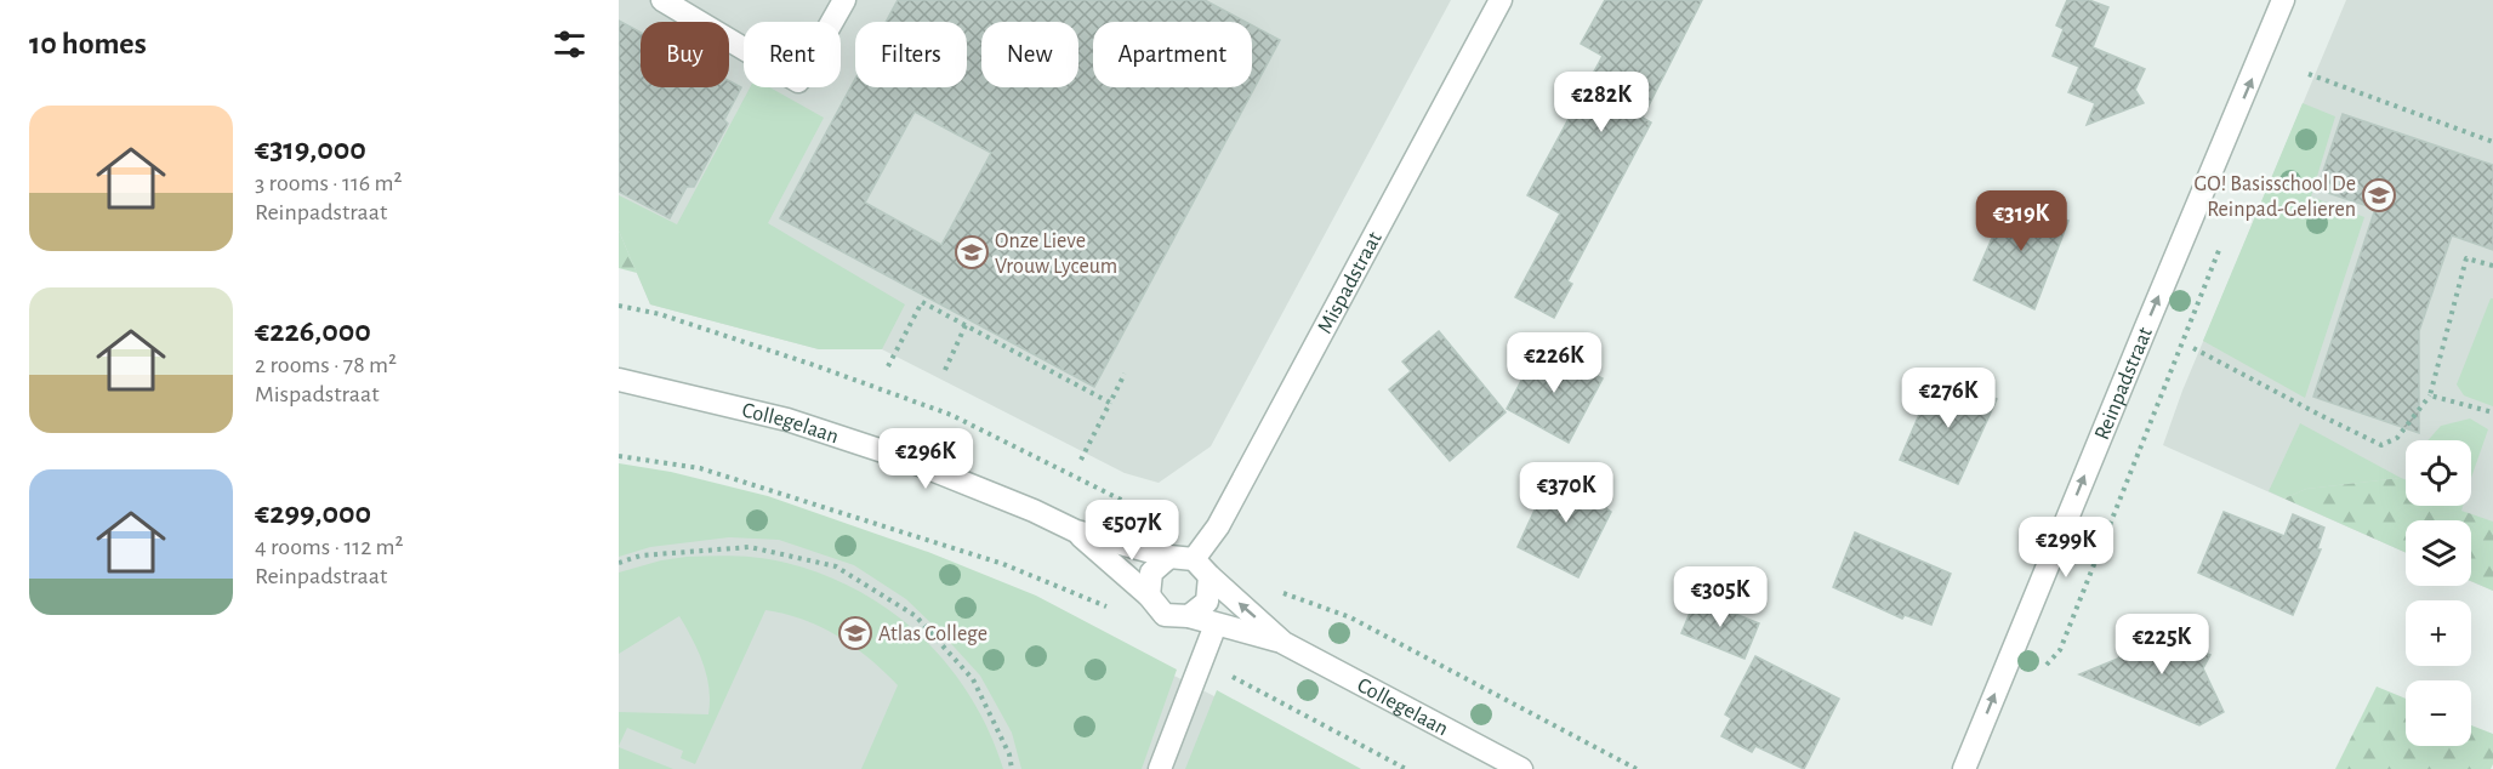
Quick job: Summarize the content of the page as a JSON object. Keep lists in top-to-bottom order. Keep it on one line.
{"streets":{"street":["Mispadstraat","Reinpadstraat","Collegelaan"]},"crossings":[["Mispadstraat","Collegelaan"]],"one_way":["Reinpadstraat"],"places":{"school or university":["GO! Basisschool De Reinpad-Gelieren","Onze Lieve Vrouw Lyceum","Atlas College"]},"page":{"heading":"10 homes","chip":["Buy","Rent","Filters","New","Apartment"],"price":["€282K","€319K","€226K","€276K","€296K","€370K","€507K","€299K","€305K","€225K"],"list":[{"name":"€319,000","note":"3 rooms · 116 m² · Reinpadstraat"},{"name":"€226,000","note":"2 rooms · 78 m² · Mispadstraat"},{"name":"€299,000","note":"4 rooms · 112 m² · Reinpadstraat"}],"map_buttons":["+","−"]}}
